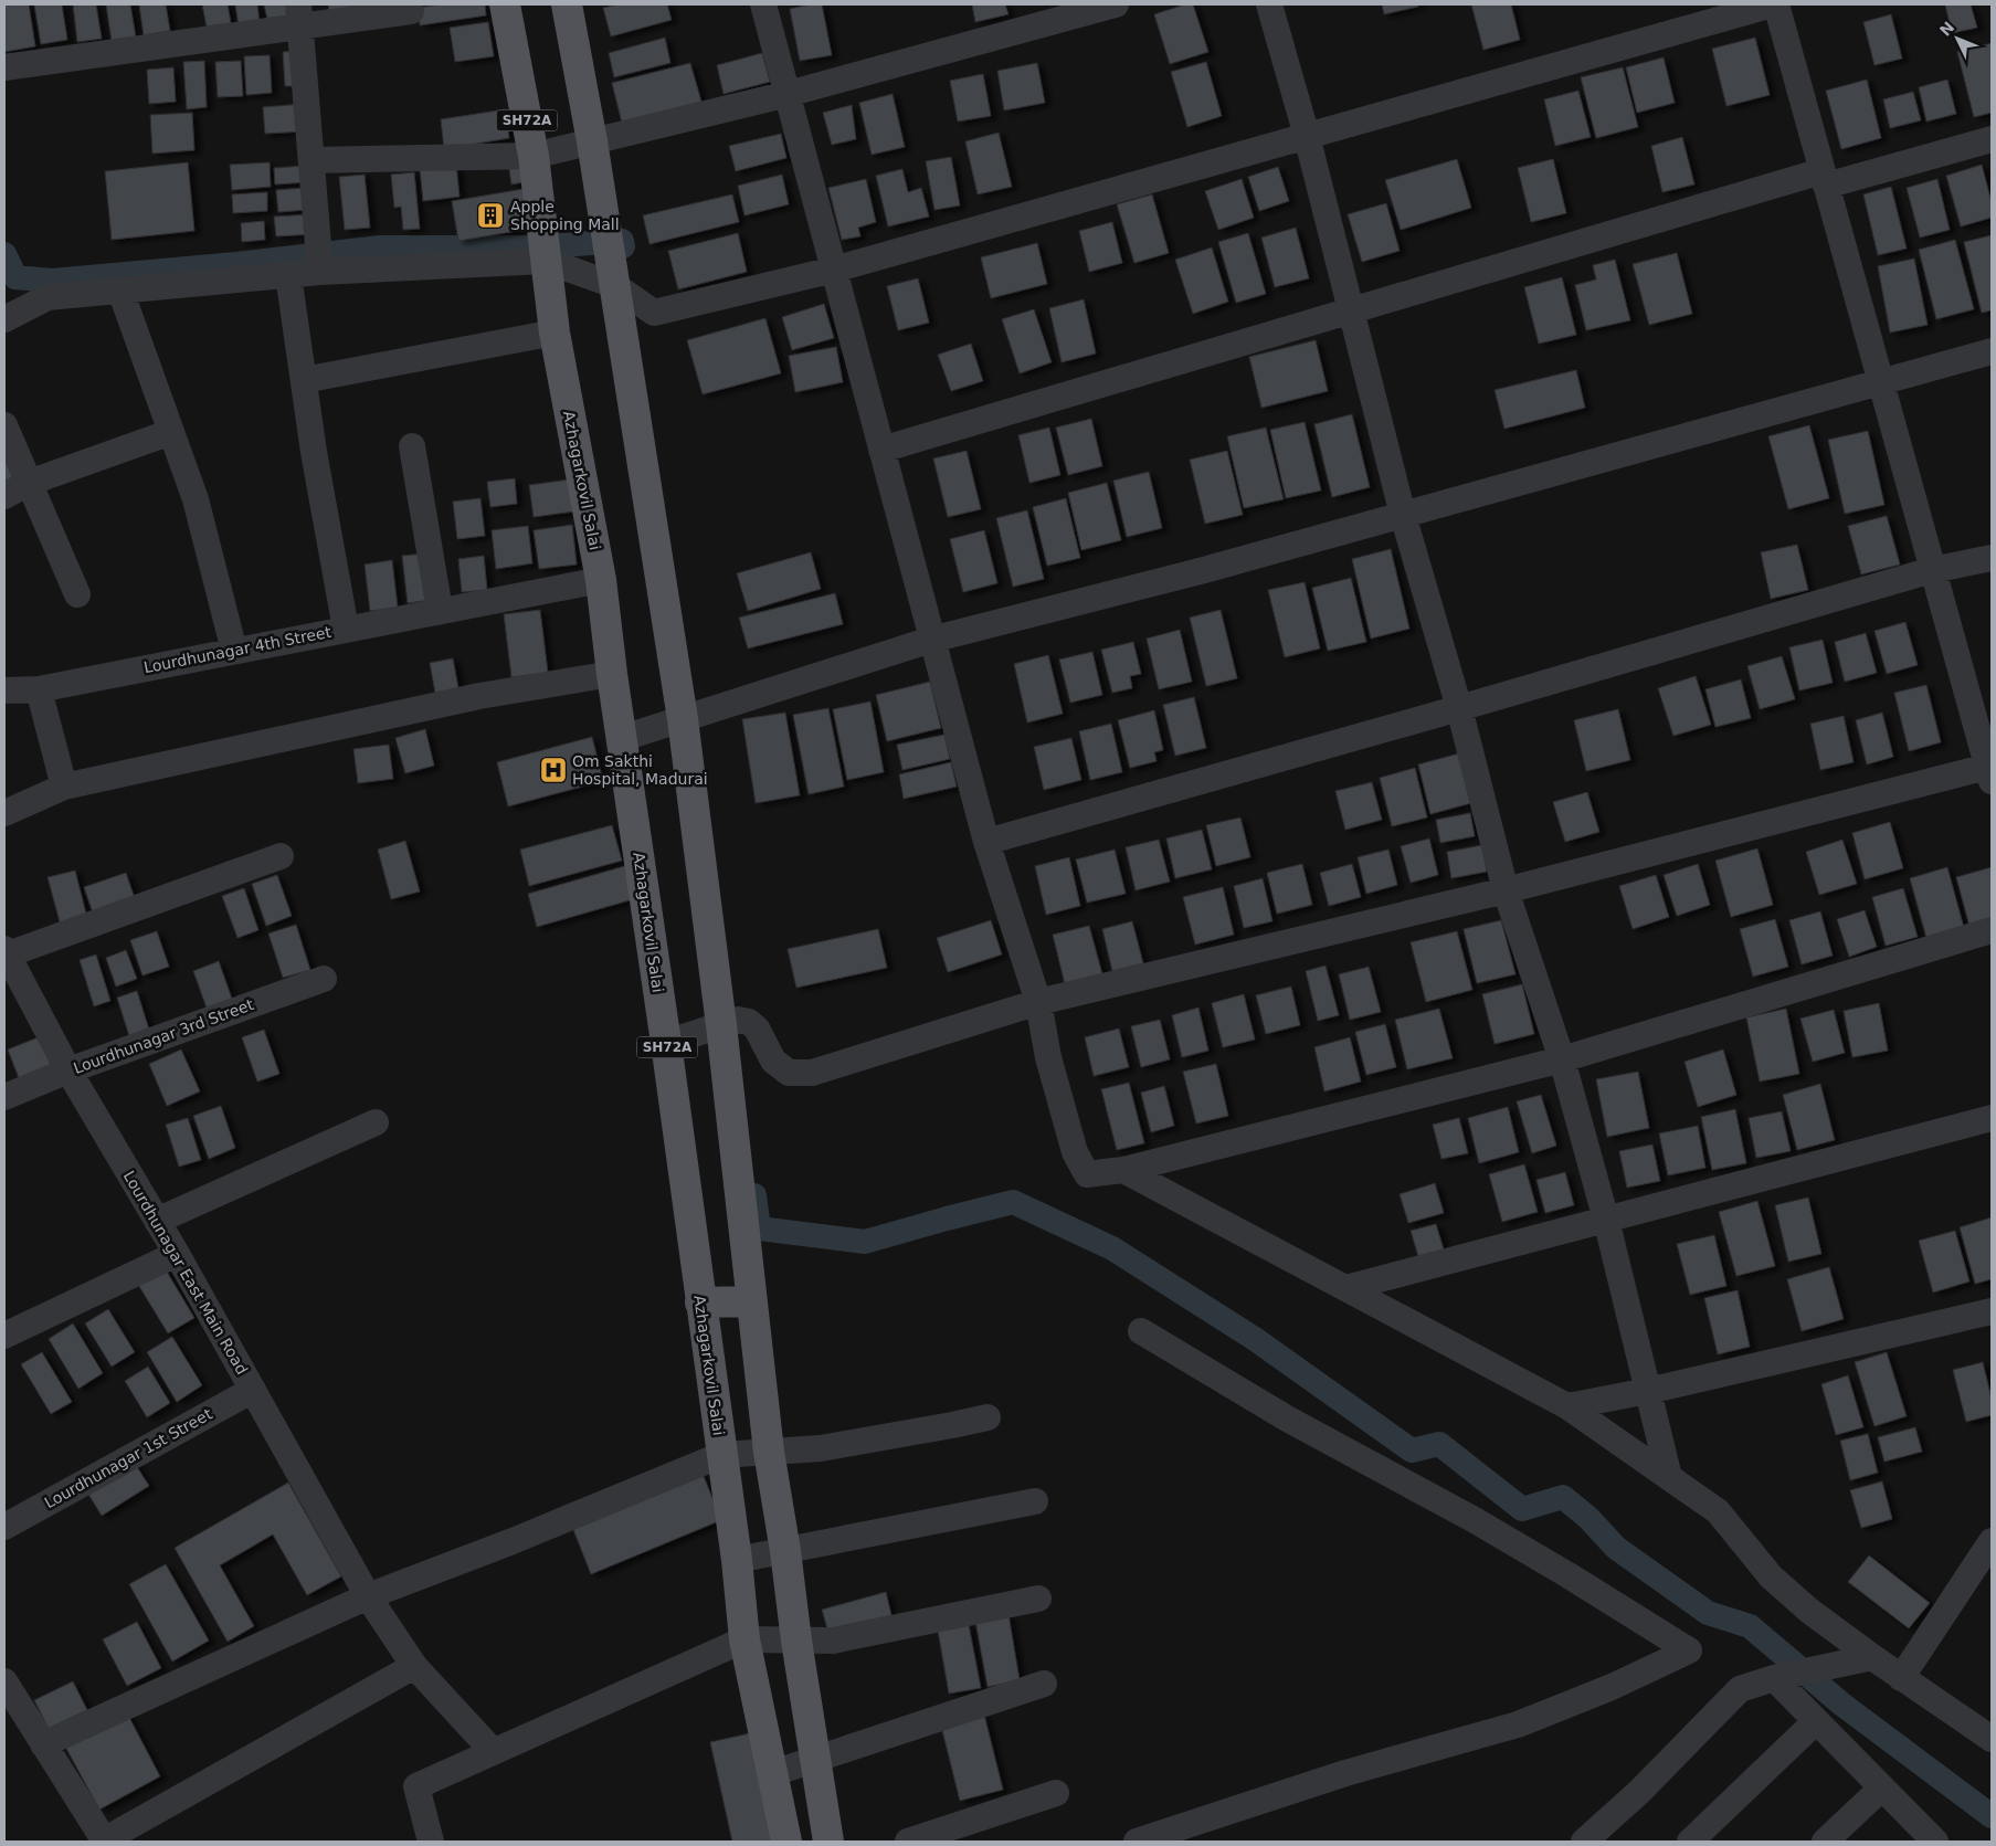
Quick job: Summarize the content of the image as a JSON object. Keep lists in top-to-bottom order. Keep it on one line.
{"streets":{"main road":["SH72A","Azhagarkovil Salai"],"street":["Lourdhunagar 4th Street","Lourdhunagar 3rd Street","Lourdhunagar East Main Road","Lourdhunagar 1st Street"]},"crossings":[["Azhagarkovil Salai","Lourdhunagar 4th Street"],["Lourdhunagar 3rd Street","Lourdhunagar East Main Road"],["Lourdhunagar East Main Road","Lourdhunagar 1st Street"]],"places":{"building":["Apple Shopping Mall"],"hospital":["Om Sakthi Hospital, Madurai"]},"north":"top left"}
